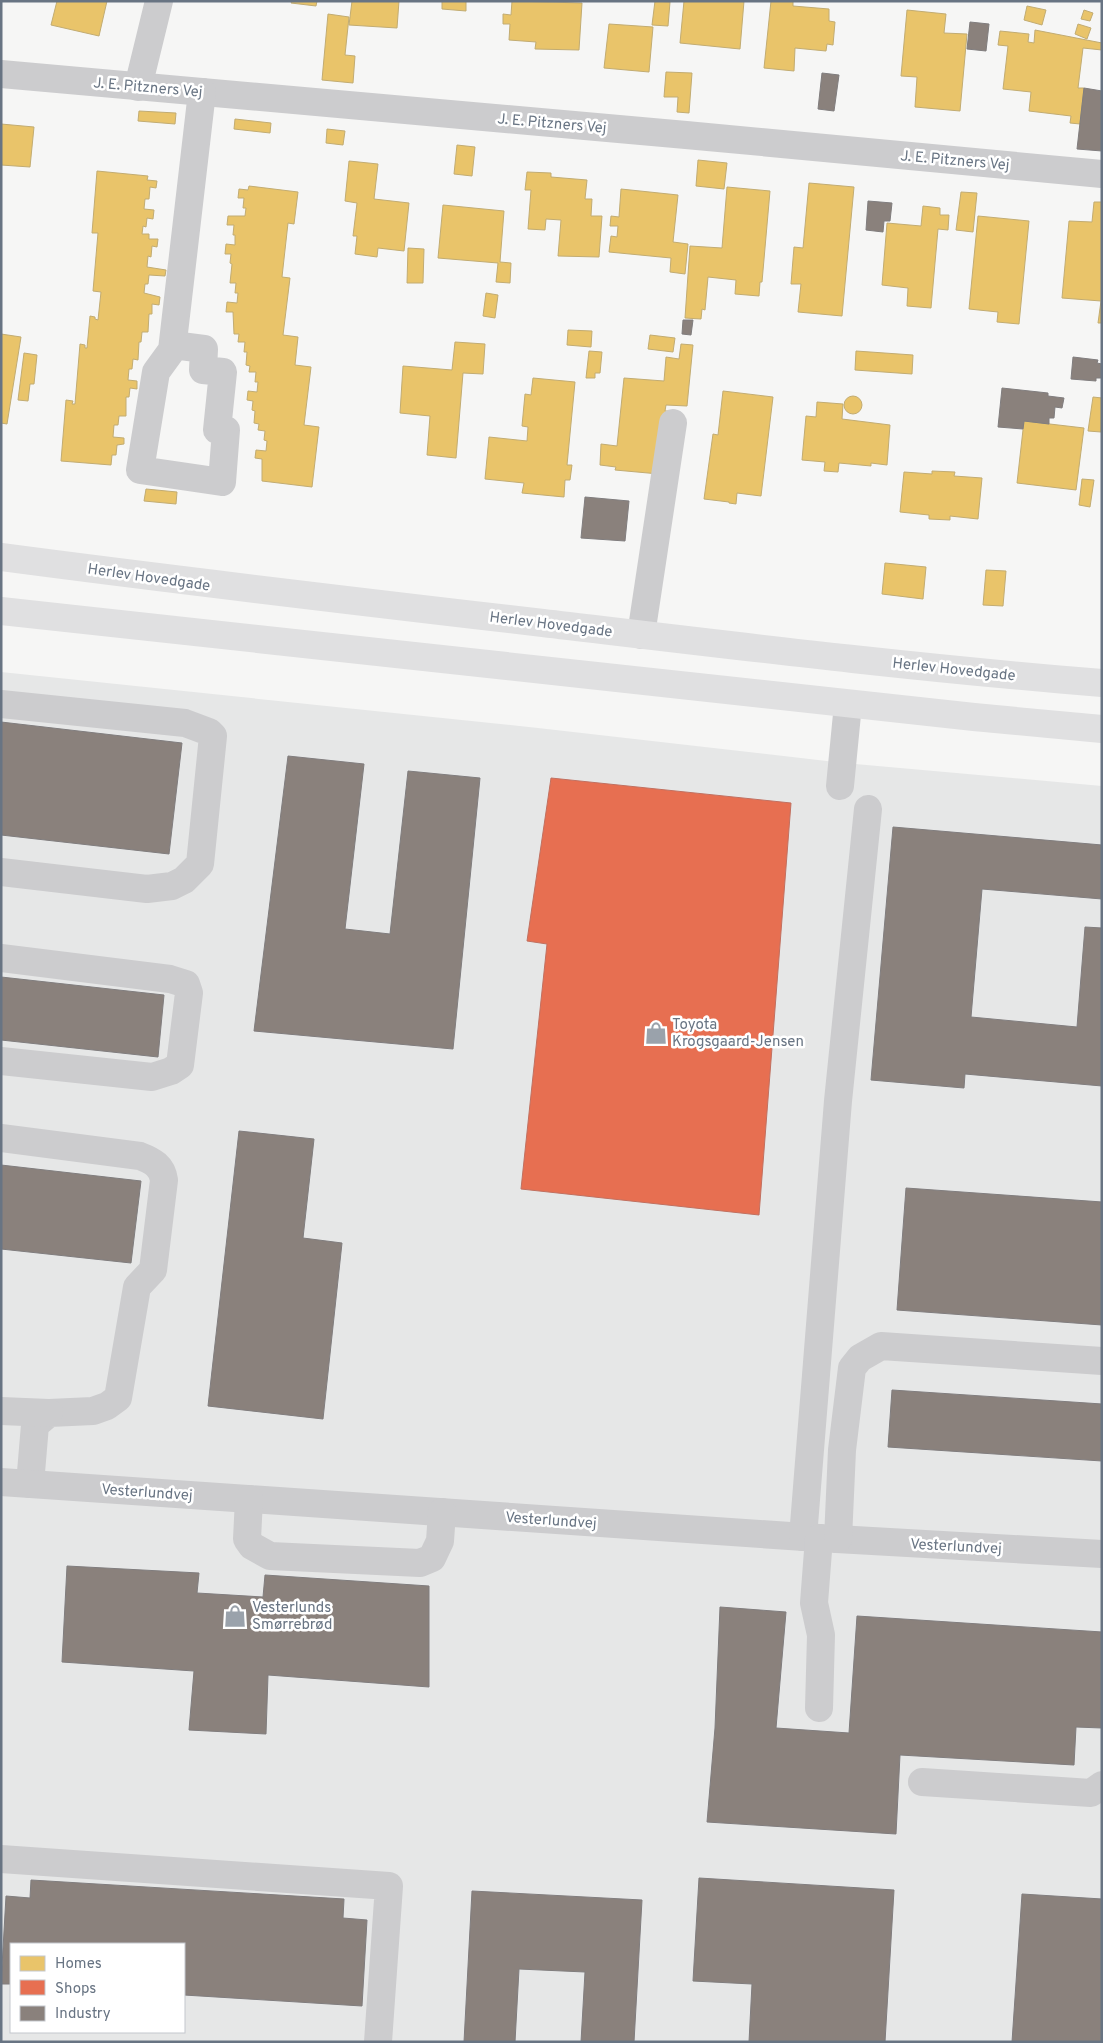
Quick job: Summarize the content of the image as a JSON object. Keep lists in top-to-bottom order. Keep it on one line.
{"streets":{"main road":["Herlev Hovedgade"],"street":["J. E. Pitzners Vej","Vesterlundvej"]},"places":{"shop":["Toyota Krogsgaard-Jensen","Vesterlunds Smørrebrød"]},"legend":["Homes","Shops","Industry"]}
